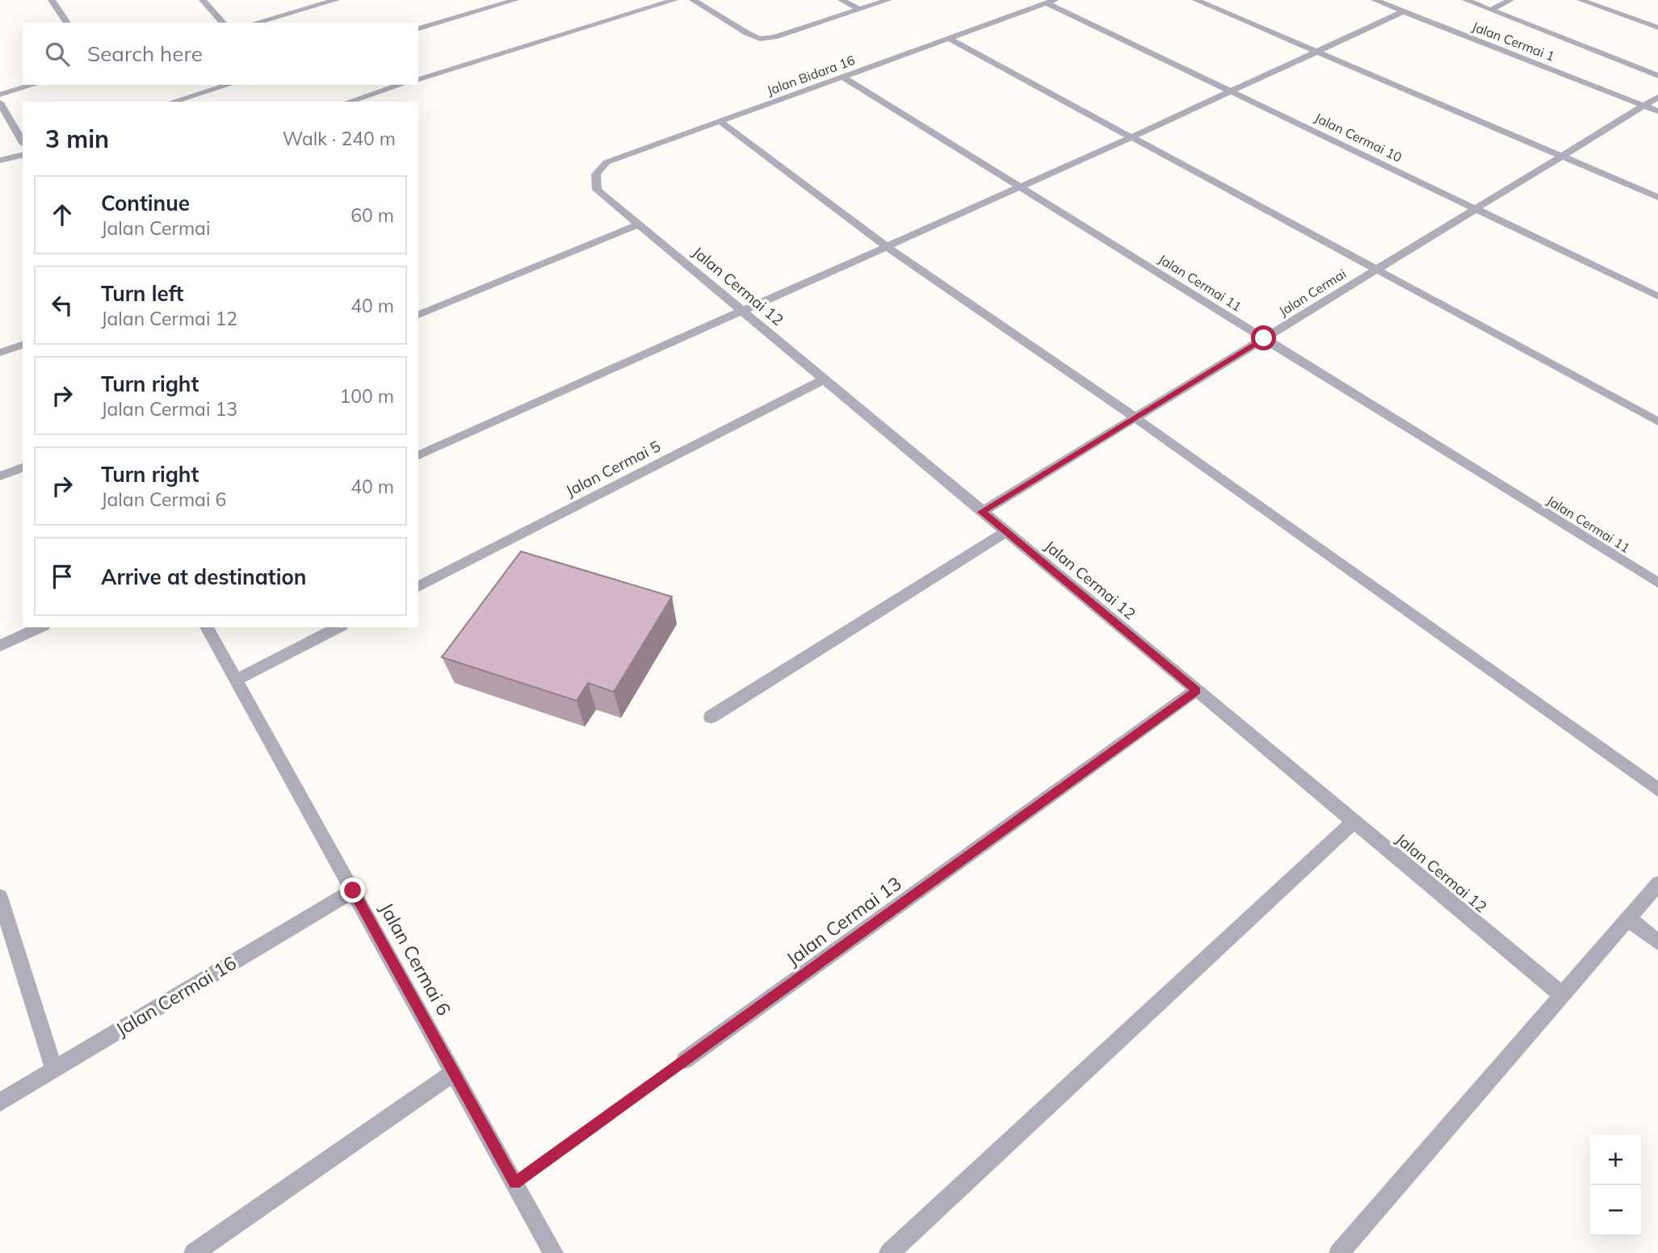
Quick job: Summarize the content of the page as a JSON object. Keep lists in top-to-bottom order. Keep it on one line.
{"streets":{"street":["Jalan Cermai 1","Jalan Bidara 16","Jalan Cermai 10","Jalan Cermai 11","Jalan Cermai 12","Jalan Cermai","Jalan Cermai 5","Jalan Cermai 13","Jalan Cermai 6","Jalan Cermai 16"]},"crossings":[["Jalan Cermai 1","Jalan Cermai"],["Jalan Bidara 16","Jalan Cermai 10"],["Jalan Bidara 16","Jalan Cermai 11"],["Jalan Bidara 16","Jalan Cermai 12"],["Jalan Cermai 10","Jalan Cermai"],["Jalan Cermai 11","Jalan Cermai"],["Jalan Cermai 12","Jalan Cermai"],["Jalan Cermai 12","Jalan Cermai 5"],["Jalan Cermai 12","Jalan Cermai 13"],["Jalan Cermai 6","Jalan Cermai 16"]],"page":{"search":"Search here","heading":["3 min","Walk · 240 m"],"list":[["Continue","Jalan Cermai","60 m"],["Turn left","Jalan Cermai 12","40 m"],["Turn right","Jalan Cermai 13","100 m"],["Turn right","Jalan Cermai 6","40 m"],"Arrive at destination"],"map_buttons":["+","−"]}}
